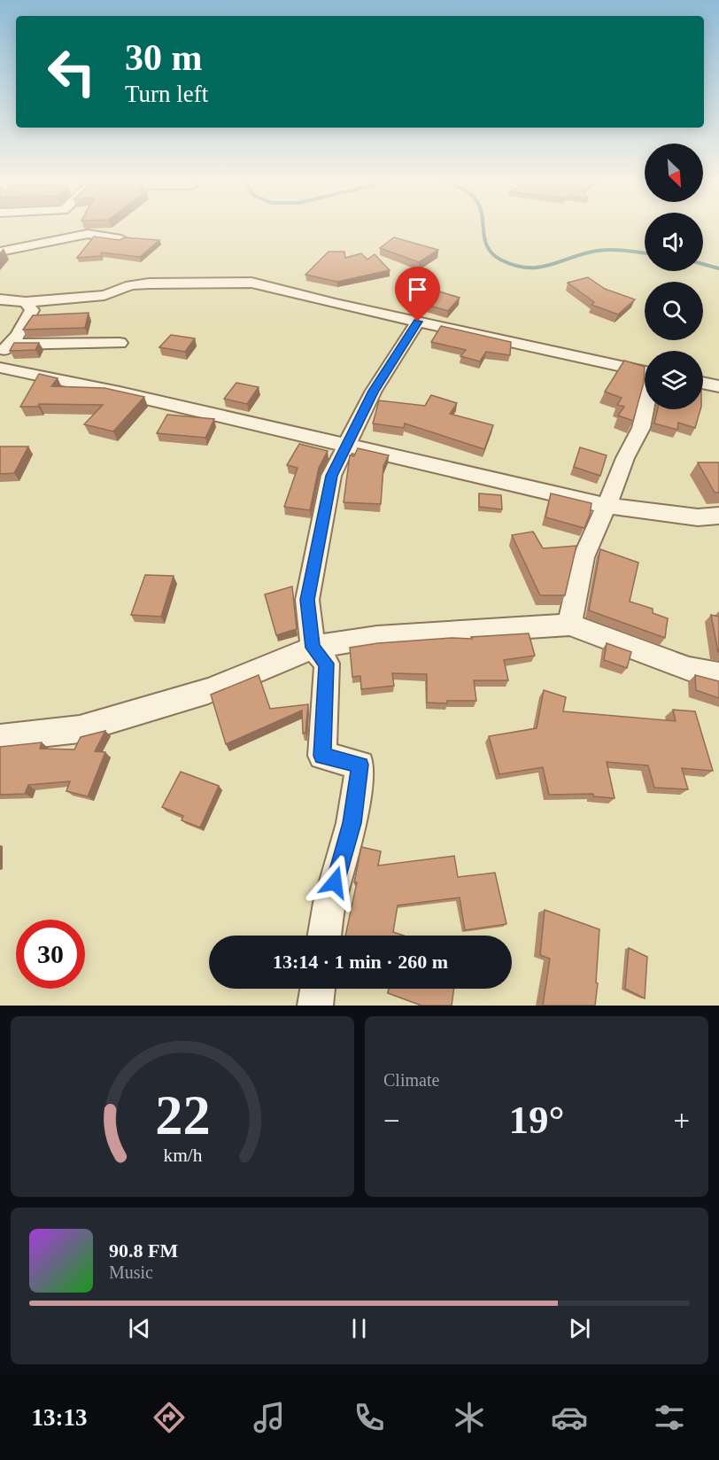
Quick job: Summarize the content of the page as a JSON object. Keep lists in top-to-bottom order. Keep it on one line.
{"north":"bottom right","page":{"turn":["30 m","Turn left"],"limit":"30","trip":"13:14 · 1 min · 260 m","tile":"Climate","heat":["−","19°","+"],"song":["90.8 FM","Music"],"tabs":"13:13","gauge":["22","km/h"]}}
